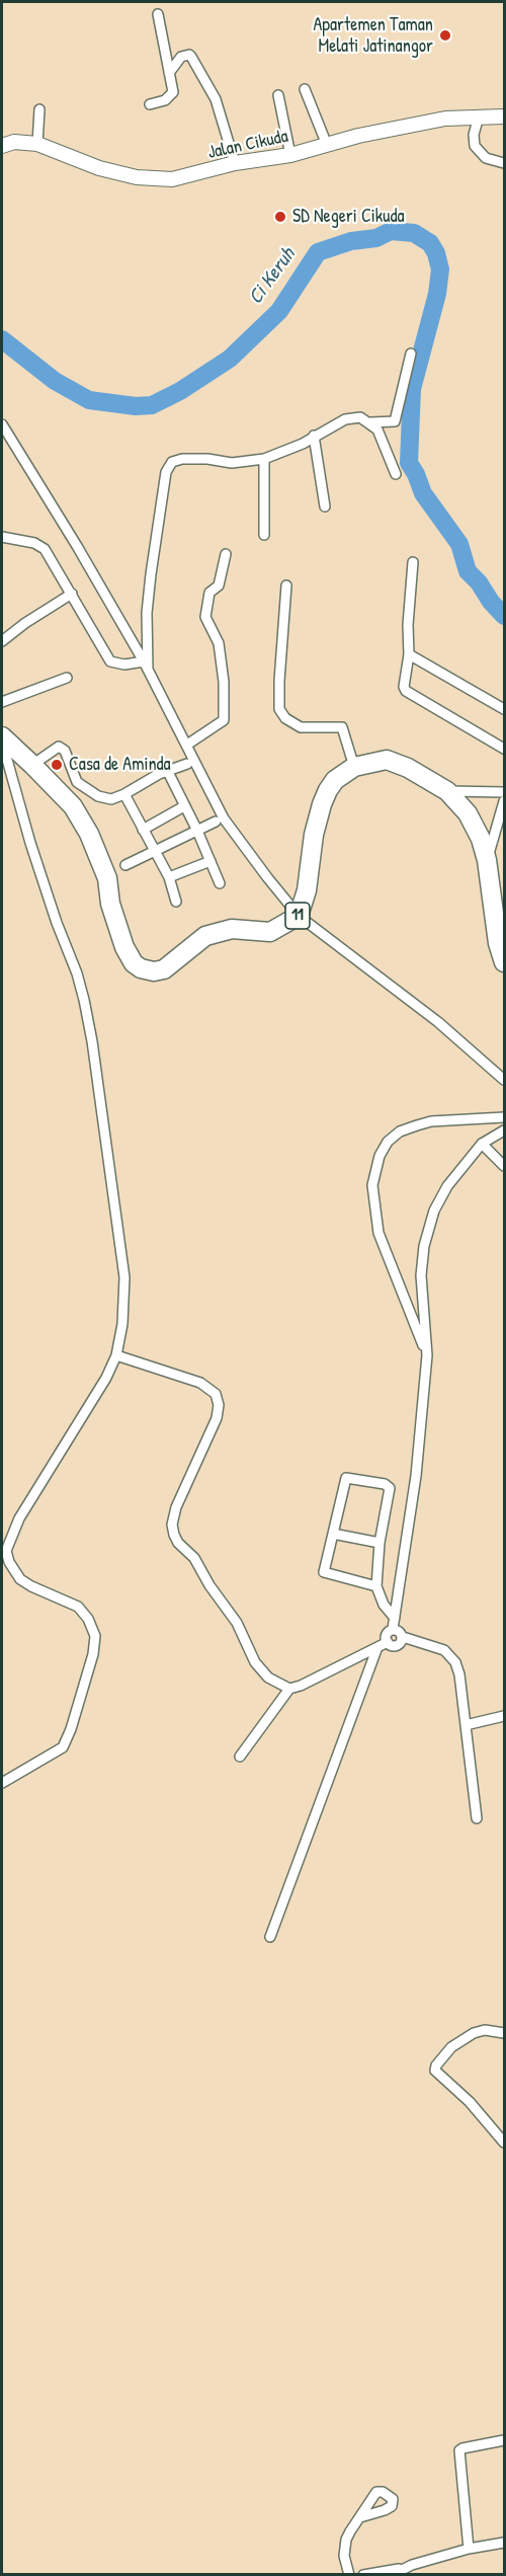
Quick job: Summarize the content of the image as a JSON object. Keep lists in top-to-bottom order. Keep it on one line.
{"streets":{"highway":["11"],"street":["Jalan Cikuda"]},"water":["Ci Keruh"],"places":["Apartemen Taman Melati Jatinangor","SD Negeri Cikuda","Casa de Aminda"]}
